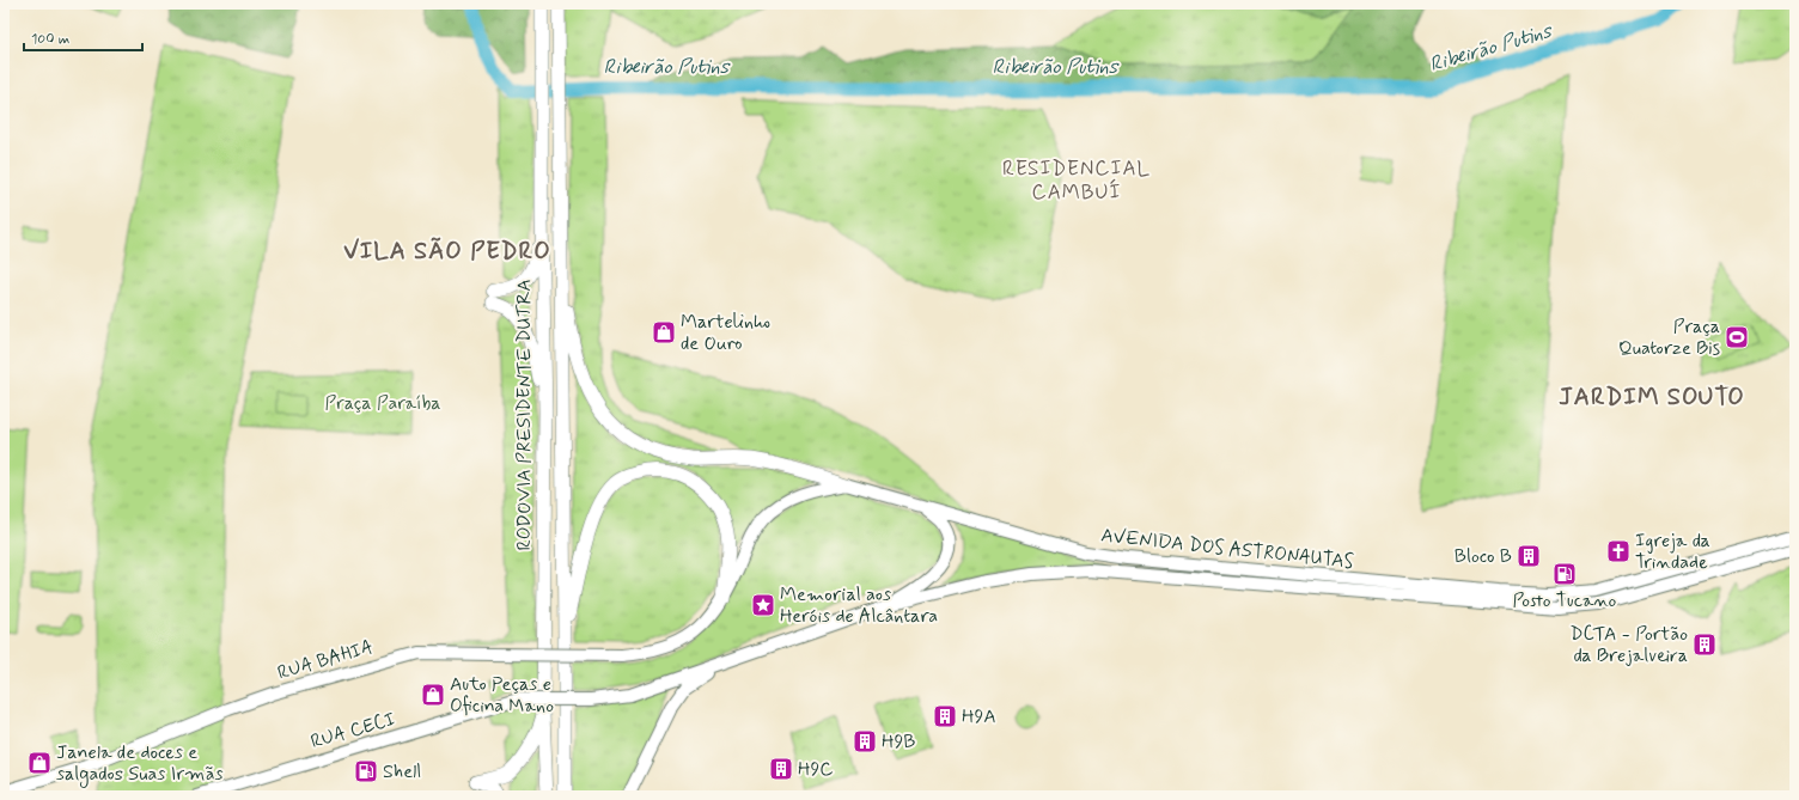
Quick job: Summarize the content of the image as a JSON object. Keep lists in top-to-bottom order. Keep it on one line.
{"streets":{"highway":["RODOVIA PRESIDENTE DUTRA"],"main road":["AVENIDA DOS ASTRONAUTAS","RUA BAHIA","RUA CECI"]},"crossings":[["AVENIDA DOS ASTRONAUTAS","RUA BAHIA"],["AVENIDA DOS ASTRONAUTAS","RUA CECI"]],"districts":["RESIDENCIAL CAMBUÍ","VILA SÃO PEDRO","JARDIM SOUTO"],"water":["Ribeirão Putins"],"parks":["Praça Paraíba"],"places":{"shop":["Martelinho de Ouro","Auto Peças e Oficina Mano","Janela de doces e salgados Suas Irmãs"],"sports":["Praça Quatorze Bis"],"church":["Igreja da Trindade"],"building":["Bloco B","DCTA - Portão da Brejalveira","H9A","H9B","H9C"],"fuel station":["Posto Tucano","Shell"],"place":["Memorial aos Heróis de Alcântara"]},"scale_bar":"100 m"}
